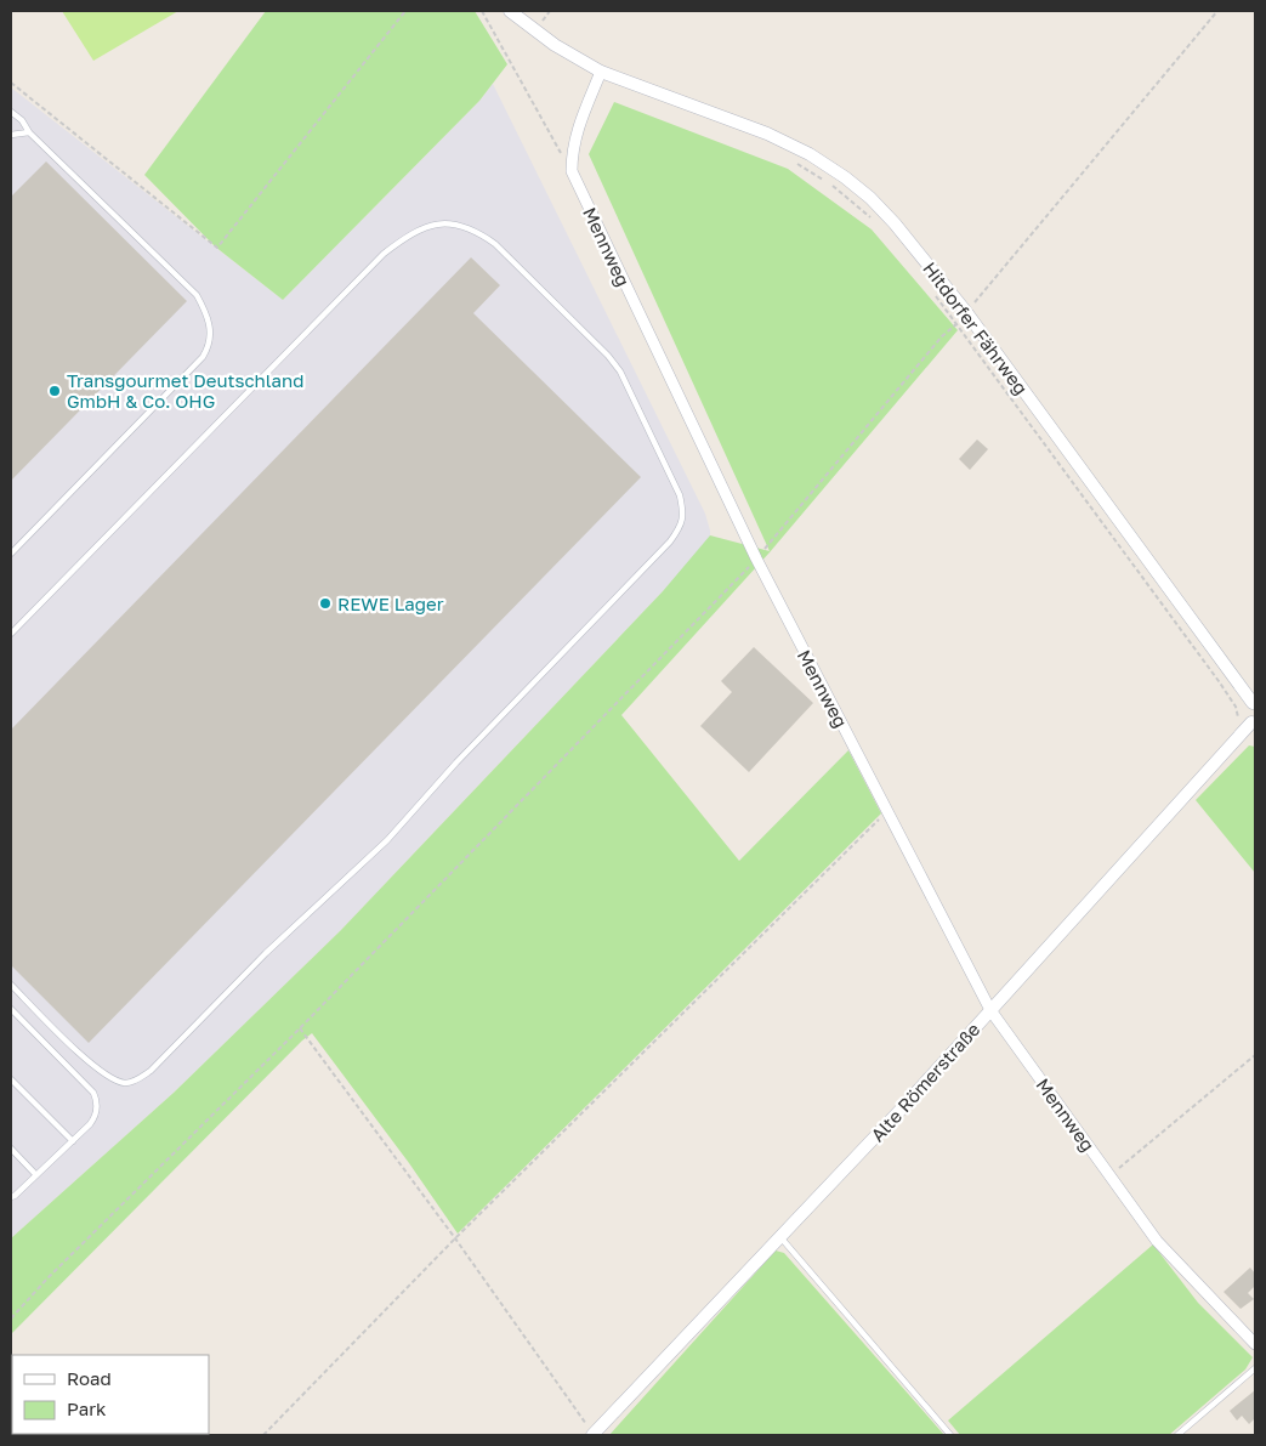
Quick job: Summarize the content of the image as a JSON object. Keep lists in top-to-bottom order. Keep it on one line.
{"streets":{"street":["Mennweg","Hitdorfer Fährweg","Alte Römerstraße"]},"crossings":[["Mennweg","Alte Römerstraße"]],"places":["Transgourmet Deutschland GmbH & Co. OHG","REWE Lager"],"legend":["Road","Park"]}
